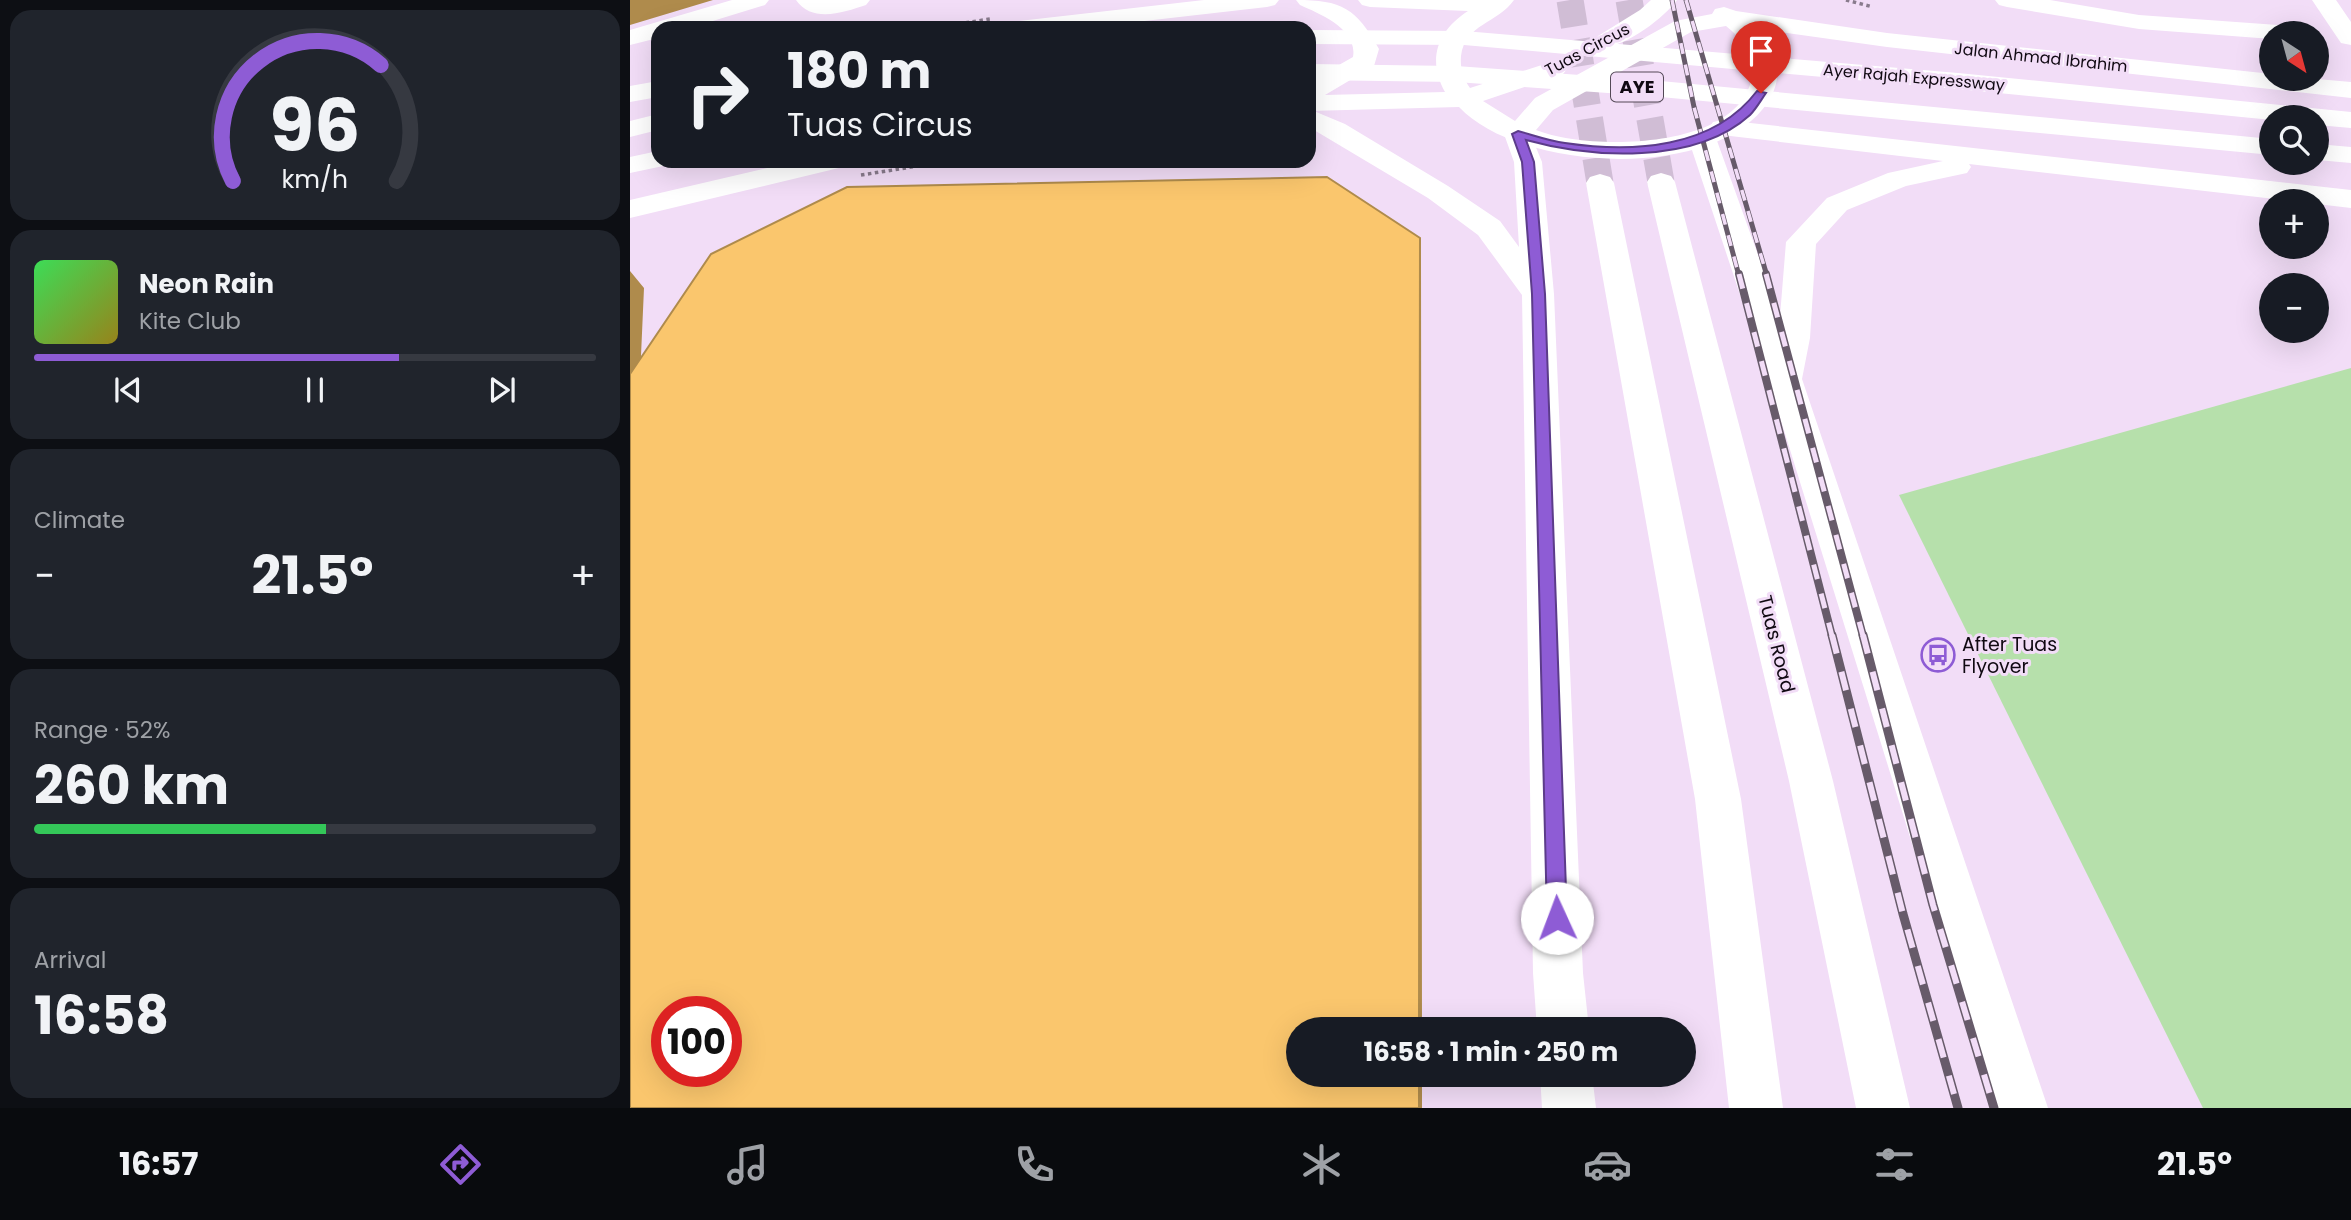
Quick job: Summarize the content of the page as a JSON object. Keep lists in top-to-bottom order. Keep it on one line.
{"streets":{"main road":["Tuas Circus","Jalan Ahmad Ibrahim","Ayer Rajah Expressway","AYE","Tuas Road"]},"crossings":[["Tuas Circus","Jalan Ahmad Ibrahim"]],"places":{"bus stop":["After Tuas Flyover"]},"north":"bottom right","page":{"map_buttons":["+","−"],"turn":["180 m","Tuas Circus"],"song":["Neon Rain","Kite Club"],"tile":["Climate",["Range · 52%","260 km"],["Arrival","16:58"]],"heat":["−","21.5°","+"],"limit":"100","trip":"16:58 · 1 min · 250 m","tabs":["16:57","21.5°"],"gauge":["96","km/h"]}}
